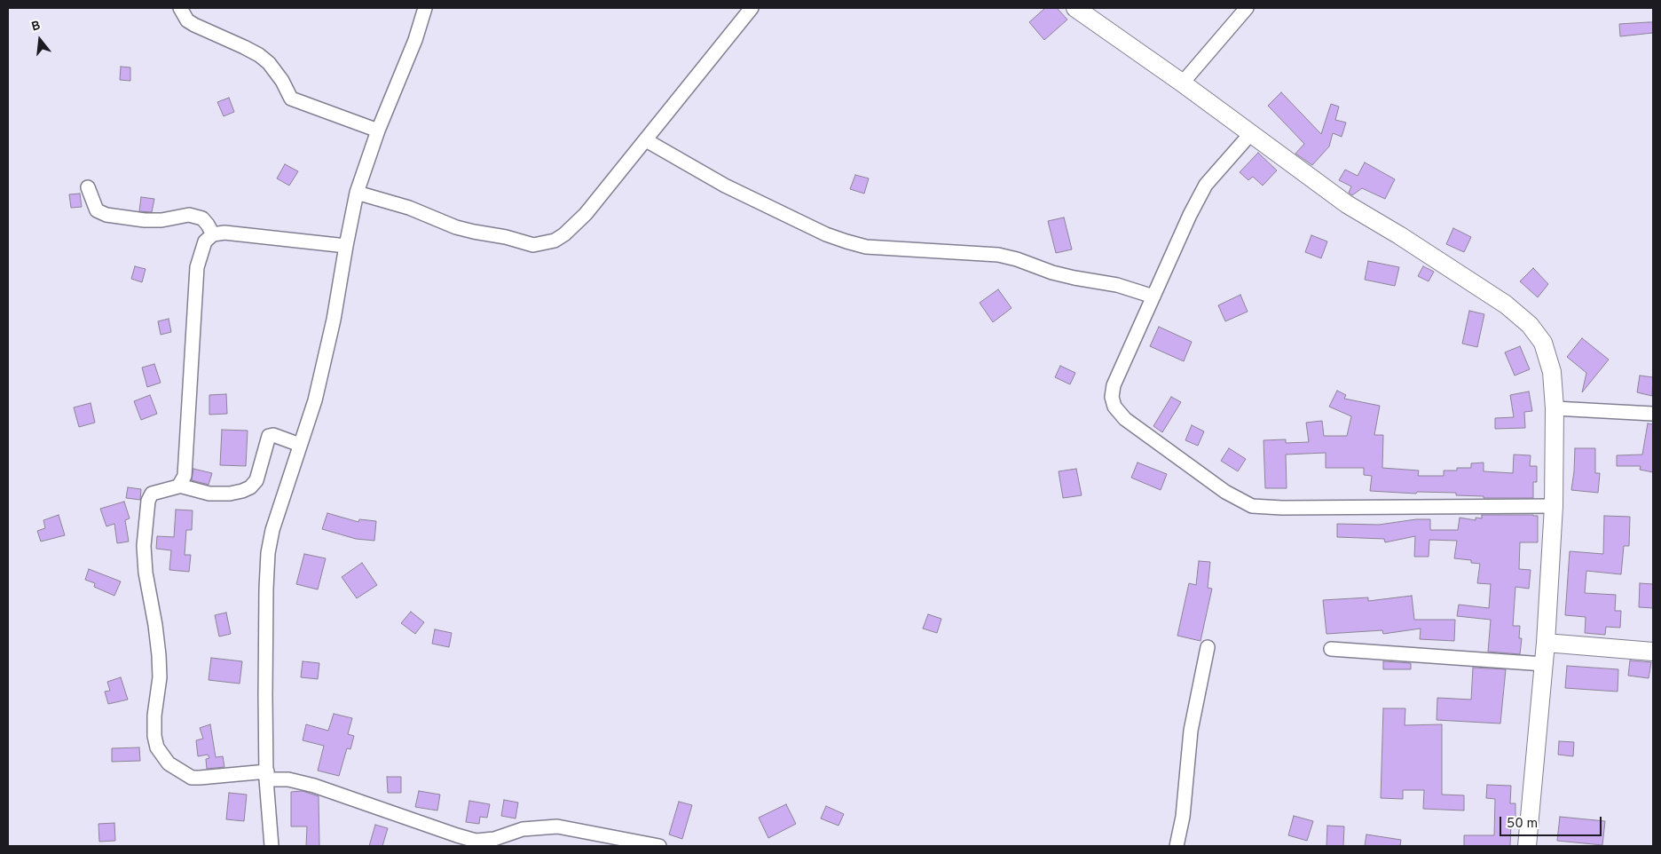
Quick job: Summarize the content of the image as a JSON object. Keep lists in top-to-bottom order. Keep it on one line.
{"scale_bar":"50 m","north":"top"}
